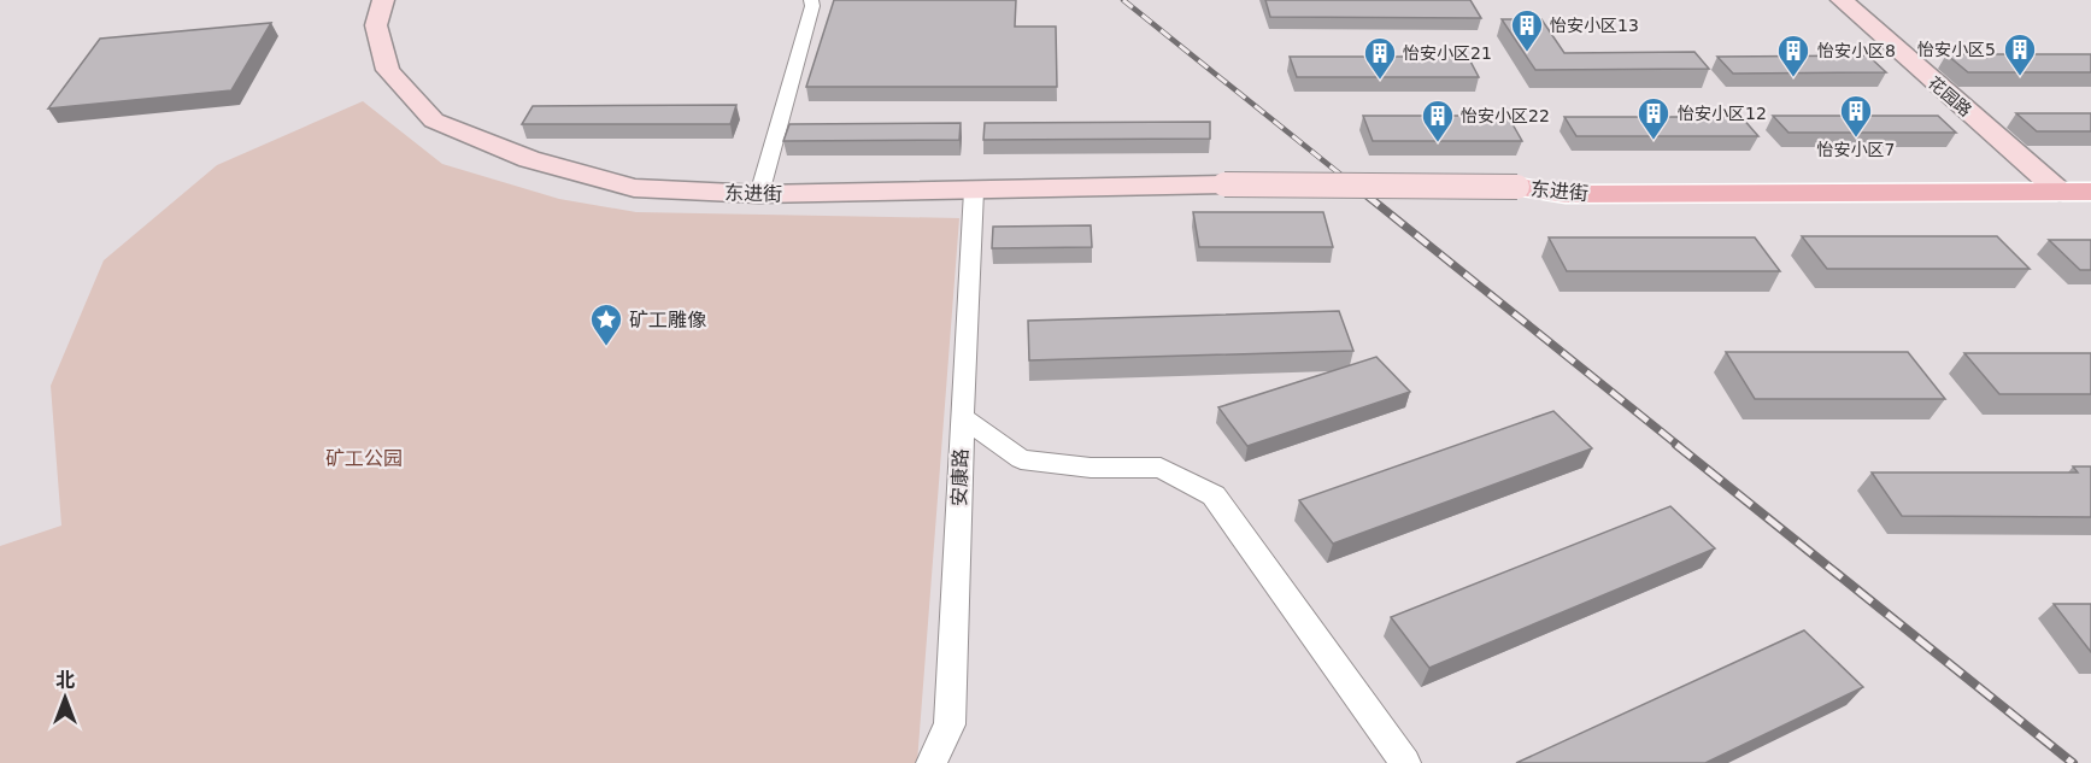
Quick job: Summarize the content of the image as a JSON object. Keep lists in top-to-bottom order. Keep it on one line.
{"streets":{"main road":["花园路","东进街"],"street":["安康路"]},"crossings":[["花园路","东进街"],["东进街","安康路"]],"parks":["矿工公园"],"places":{"building":["怡安小区13","怡安小区5","怡安小区8","怡安小区21","怡安小区7","怡安小区12","怡安小区22"],"place":["矿工雕像"]},"north":"top"}
